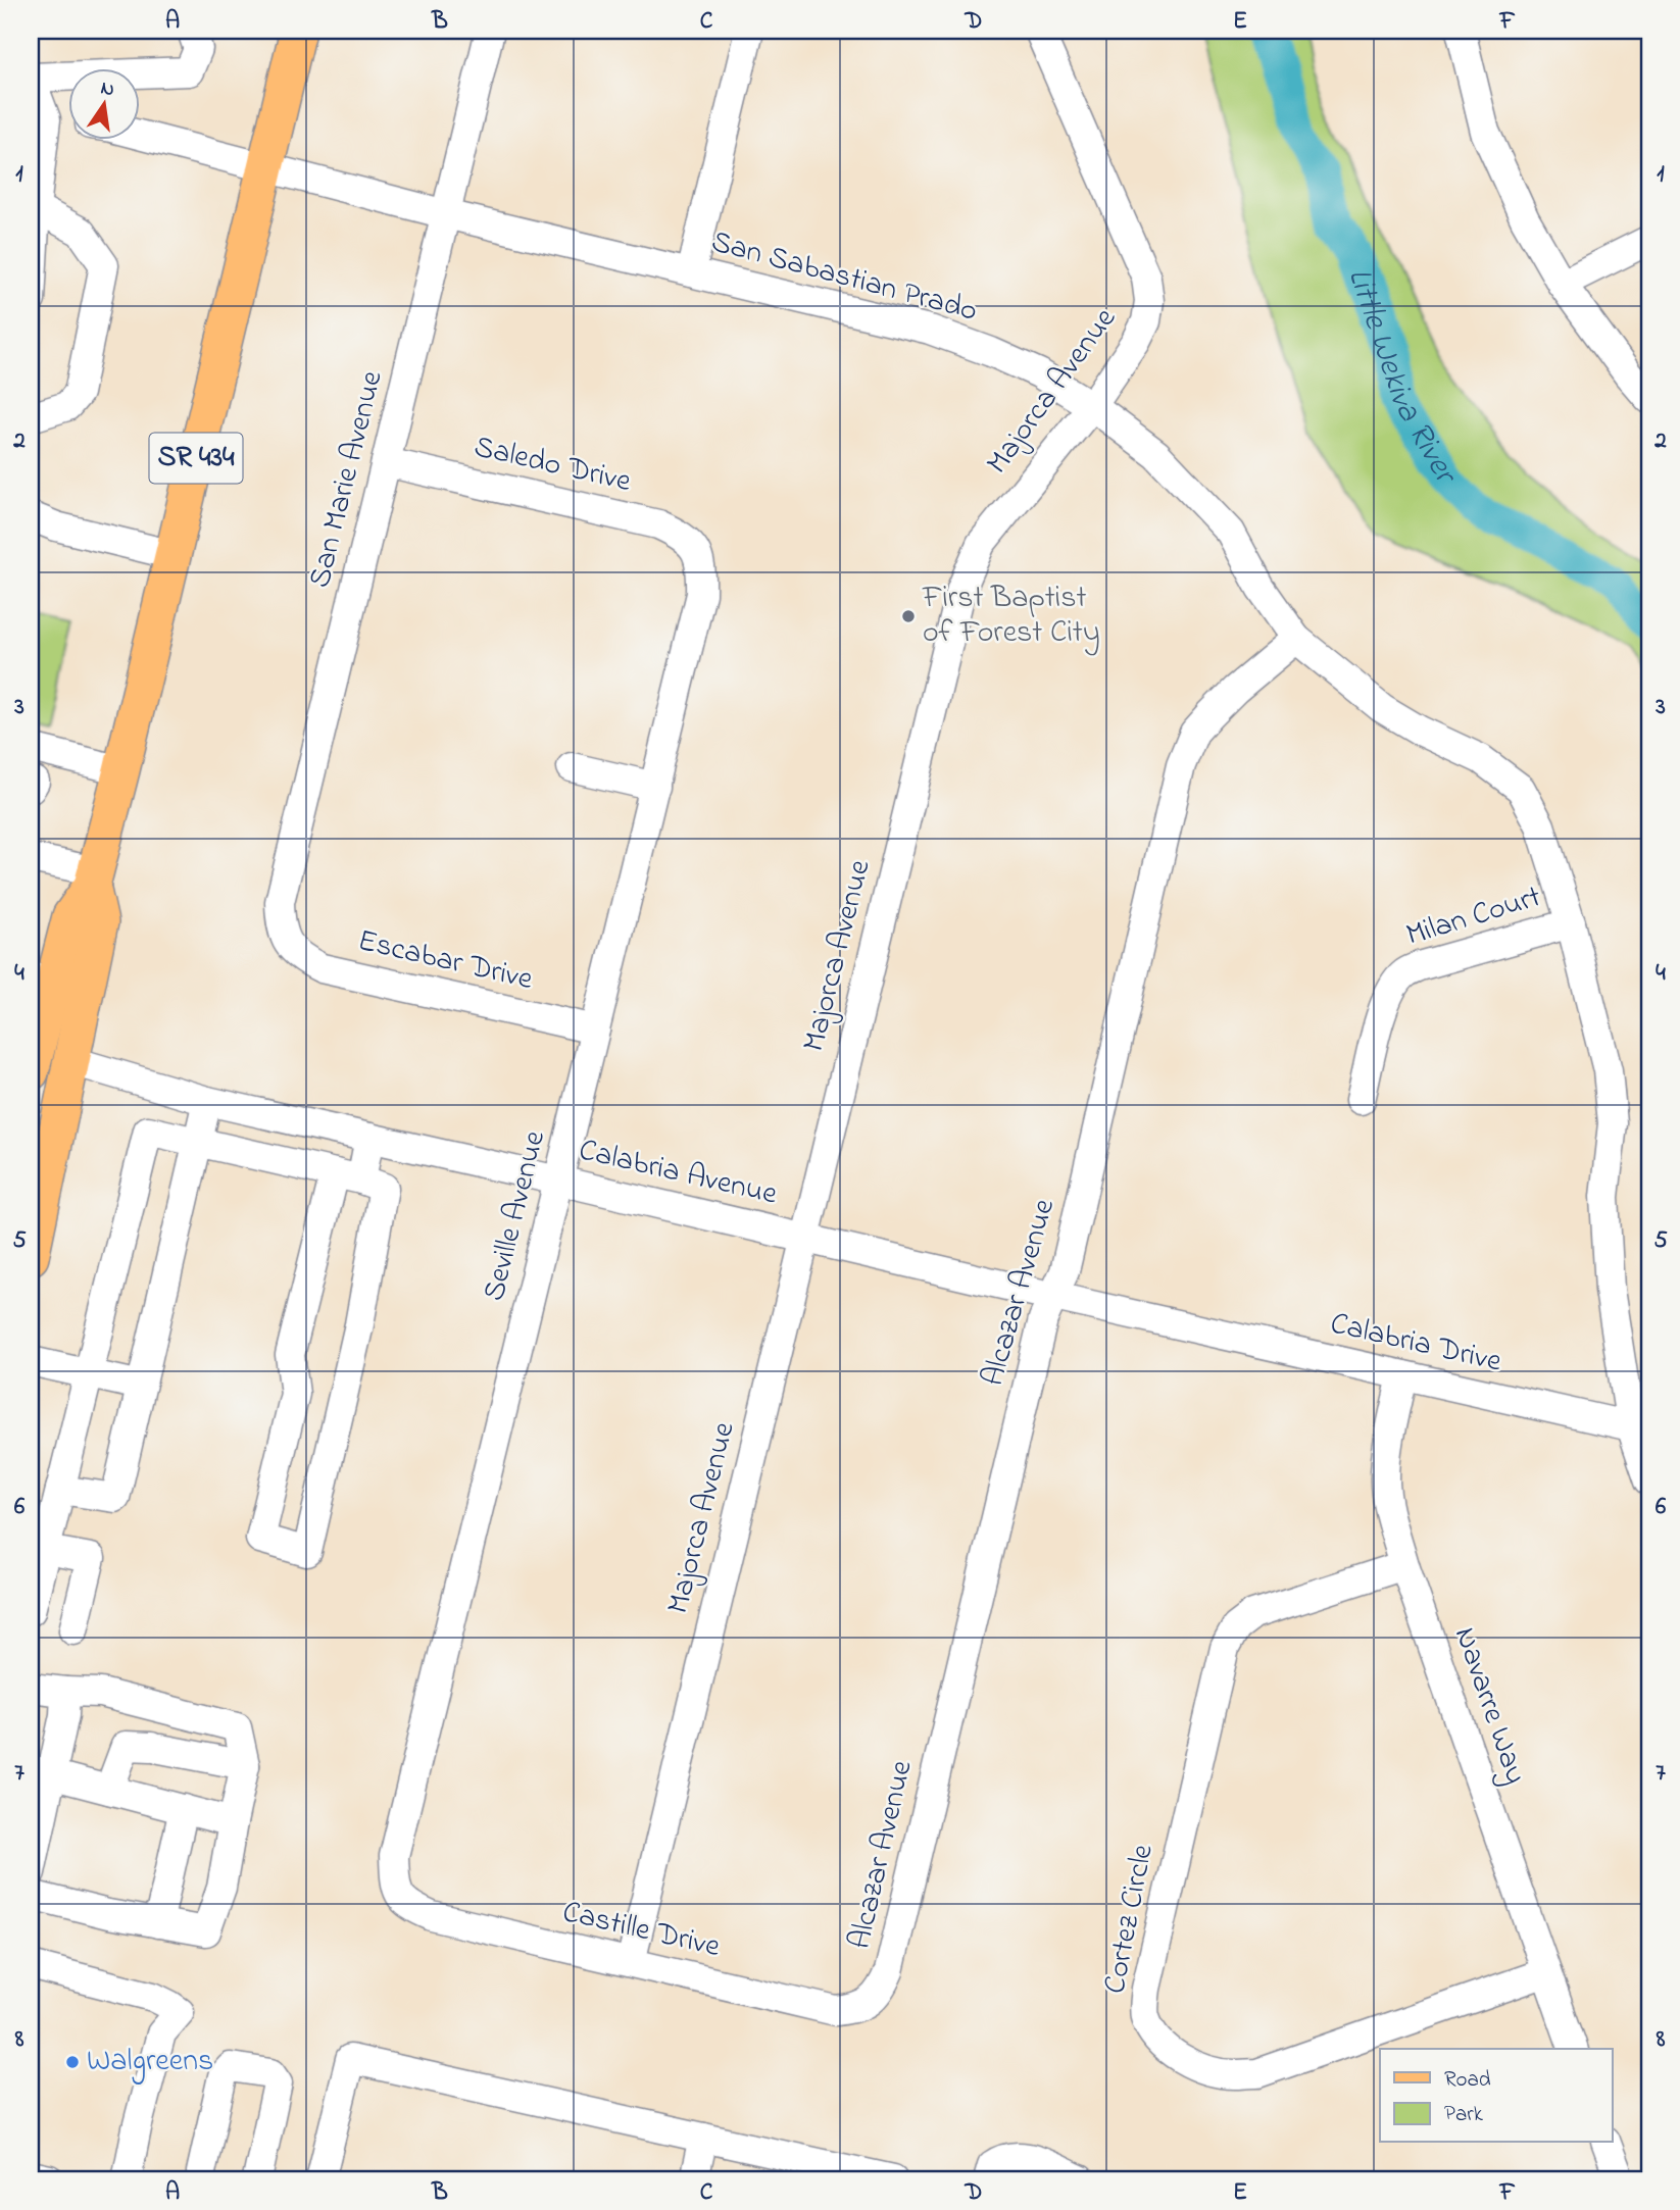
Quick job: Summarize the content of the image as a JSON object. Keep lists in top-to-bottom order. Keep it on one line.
{"streets":{"main road":["SR 434"],"street":["San Sabastian Prado","Majorca Avenue","Saledo Drive","San Marie Avenue","Milan Court","Escabar Drive","Calabria Avenue","Seville Avenue","Alcazar Avenue","Calabria Drive","Navarre Way","Cortez Circle","Castille Drive"]},"crossings":[["San Sabastian Prado","Majorca Avenue"],["San Sabastian Prado","SR 434"],["San Sabastian Prado","San Marie Avenue"],["San Sabastian Prado","Milan Court"],["San Sabastian Prado","Alcazar Avenue"],["San Sabastian Prado","Calabria Drive"],["Majorca Avenue","Calabria Avenue"],["Majorca Avenue","Castille Drive"],["SR 434","Calabria Avenue"],["Saledo Drive","San Marie Avenue"],["Saledo Drive","Seville Avenue"],["San Marie Avenue","Escabar Drive"],["Escabar Drive","Seville Avenue"],["Calabria Avenue","Seville Avenue"],["Calabria Avenue","Alcazar Avenue"],["Calabria Avenue","Calabria Drive"],["Seville Avenue","Castille Drive"],["Alcazar Avenue","Castille Drive"],["Calabria Drive","Navarre Way"],["Navarre Way","Cortez Circle"]],"water":["Little Wekiva River"],"places":["First Baptist of Forest City","Walgreens"],"legend":["Road","Park"],"north":"top","grid":{"columns":["A","B","C","D","E","F"],"rows":["1","2","3","4","5","6","7","8"]}}
